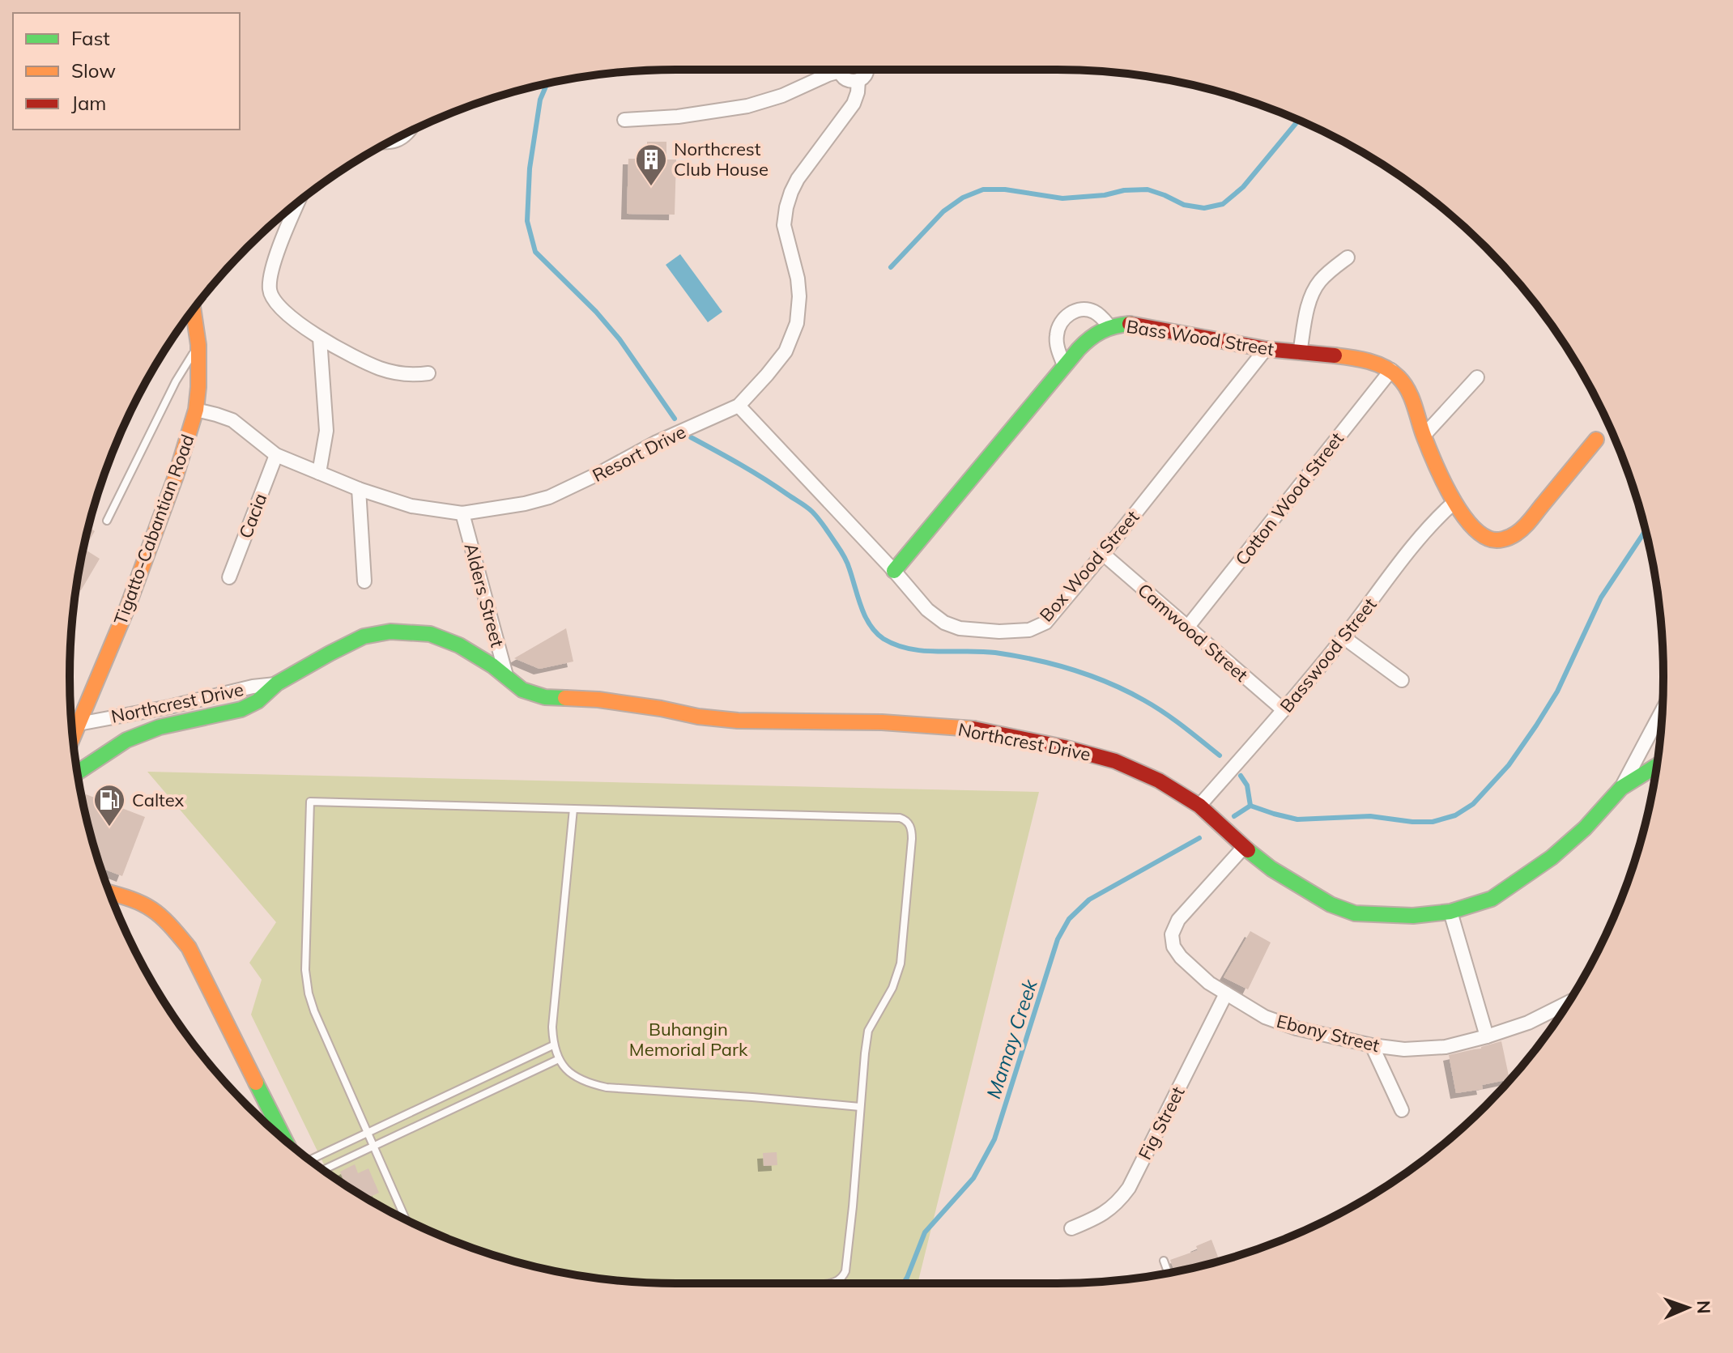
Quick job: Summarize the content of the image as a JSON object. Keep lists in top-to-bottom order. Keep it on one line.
{"streets":{"street":["Bass Wood Street","Resort Drive","Cotton Wood Street","Cacia","Tigatto-Cabantian Road","Box Wood Street","Alders Street","Camwood Street","Basswood Street","Northcrest Drive","Ebony Street","Fig Street"]},"crossings":[["Bass Wood Street","Cotton Wood Street"],["Bass Wood Street","Box Wood Street"],["Resort Drive","Cacia"],["Resort Drive","Tigatto-Cabantian Road"],["Resort Drive","Box Wood Street"],["Resort Drive","Alders Street"],["Cotton Wood Street","Camwood Street"],["Tigatto-Cabantian Road","Northcrest Drive"],["Box Wood Street","Camwood Street"],["Alders Street","Northcrest Drive"],["Camwood Street","Basswood Street"],["Basswood Street","Northcrest Drive"],["Northcrest Drive","Ebony Street"],["Ebony Street","Fig Street"]],"water":["Mamay Creek"],"parks":["Buhangin Memorial Park"],"places":{"building":["Northcrest Club House"],"fuel station":["Caltex"]},"legend":["Fast","Slow","Jam"],"north":"right"}
